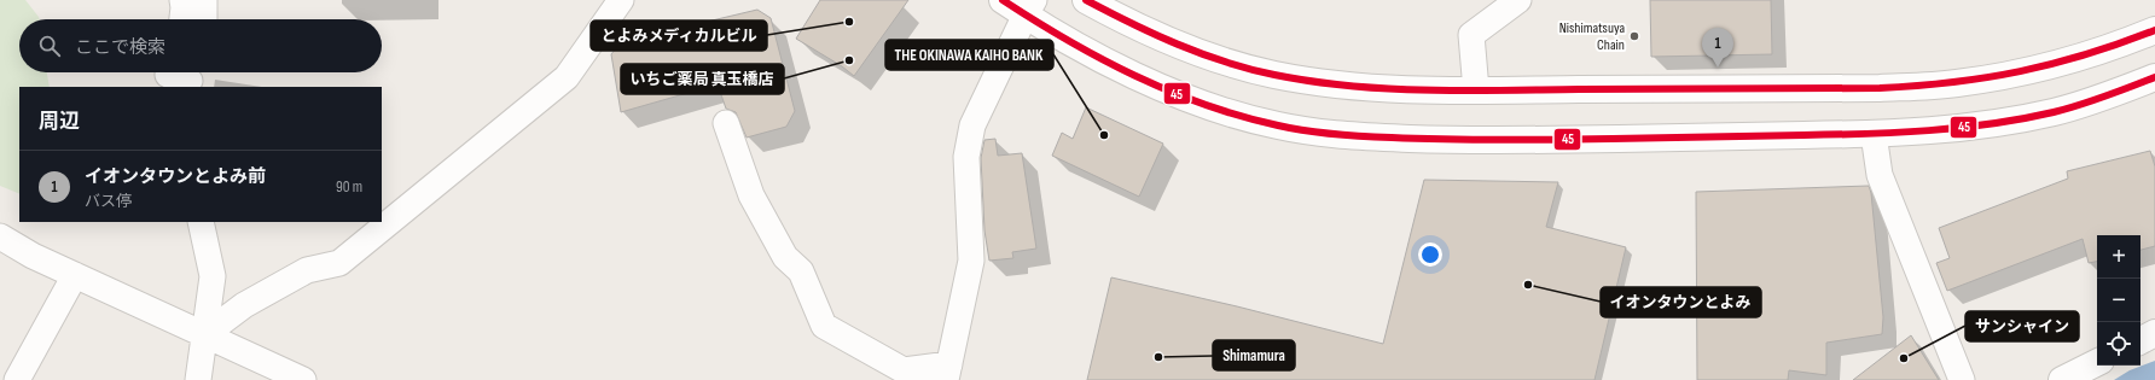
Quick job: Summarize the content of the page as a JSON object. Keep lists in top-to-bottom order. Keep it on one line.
{"places":["とよみメディカルビル","Nishimatsuya Chain","いちご薬局 真玉橋店","THE OKINAWA KAIHO BANK","イオンタウンとよみ","Shimamura","サンシャイン"],"lines":["transit line 45"],"page":{"search":"ここで検索","pins":"1","heading":"周辺","list":[{"mark":"1","name":"イオンタウンとよみ前","note":"バス停","value":"90 m"}],"map_buttons":["+","−"]}}
